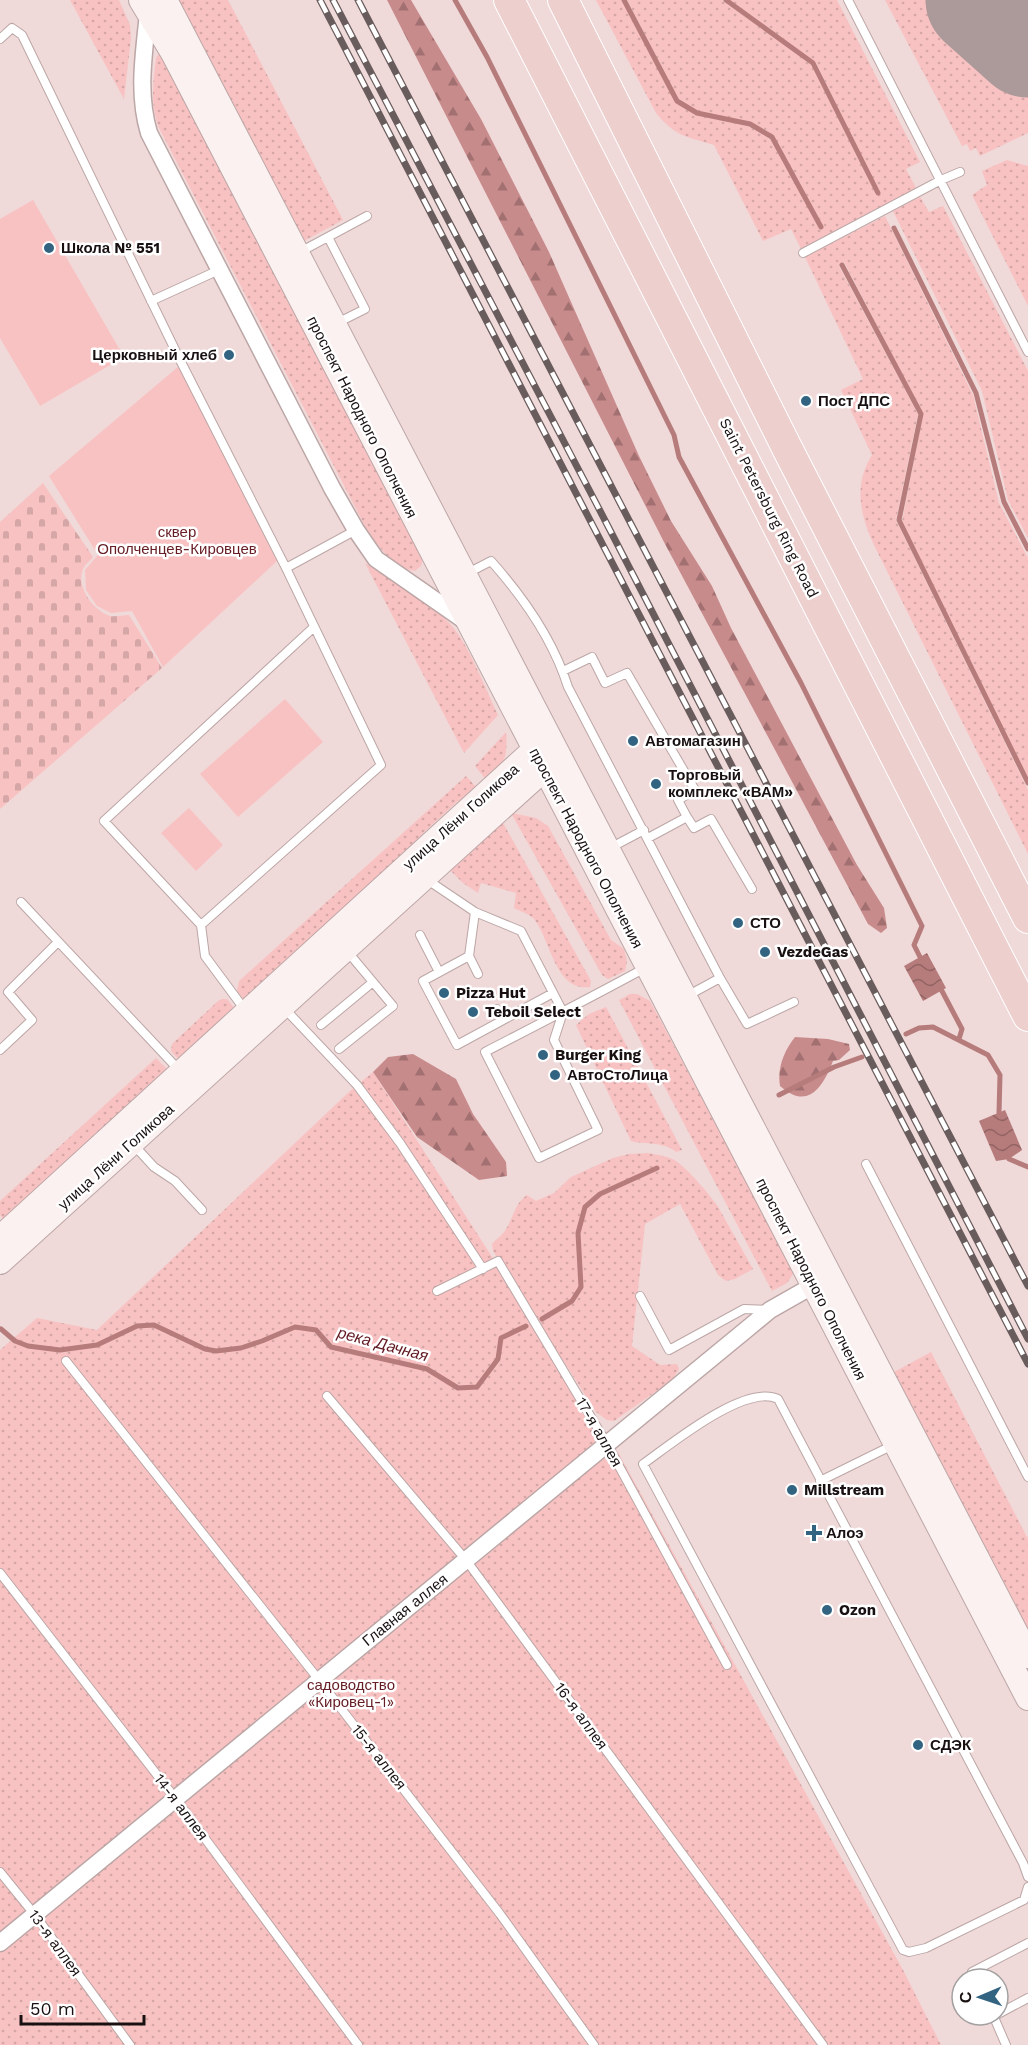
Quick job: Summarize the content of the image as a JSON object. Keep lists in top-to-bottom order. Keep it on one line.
{"streets":{"highway":["Saint Petersburg Ring Road"],"main road":["проспект Народного Ополчения","улица Лёни Голикова"],"street":["Главная аллея"],"lane":["17-я аллея","16-я аллея","15-я аллея","14-я аллея","13-я аллея"]},"crossings":[["проспект Народного Ополчения","улица Лёни Голикова"],["проспект Народного Ополчения","Главная аллея"],["17-я аллея","Главная аллея"],["Главная аллея","16-я аллея"],["Главная аллея","15-я аллея"],["Главная аллея","14-я аллея"],["Главная аллея","13-я аллея"]],"water":["река Дачная"],"parks":["сквер Ополченцев-Кировцев","садоводство «Кировец-1»"],"places":{"other":["Школа № 551","Церковный хлеб","Пост ДПС","Автомагазин","Торговый комплекс «ВАМ»","СТО","VezdeGas","Pizza Hut","Teboil Select","Burger King","АвтоСтоЛица","Millstream","Ozon","СДЭК"],"health":["Алоэ"]},"scale_bar":"50 m","north":"left"}
